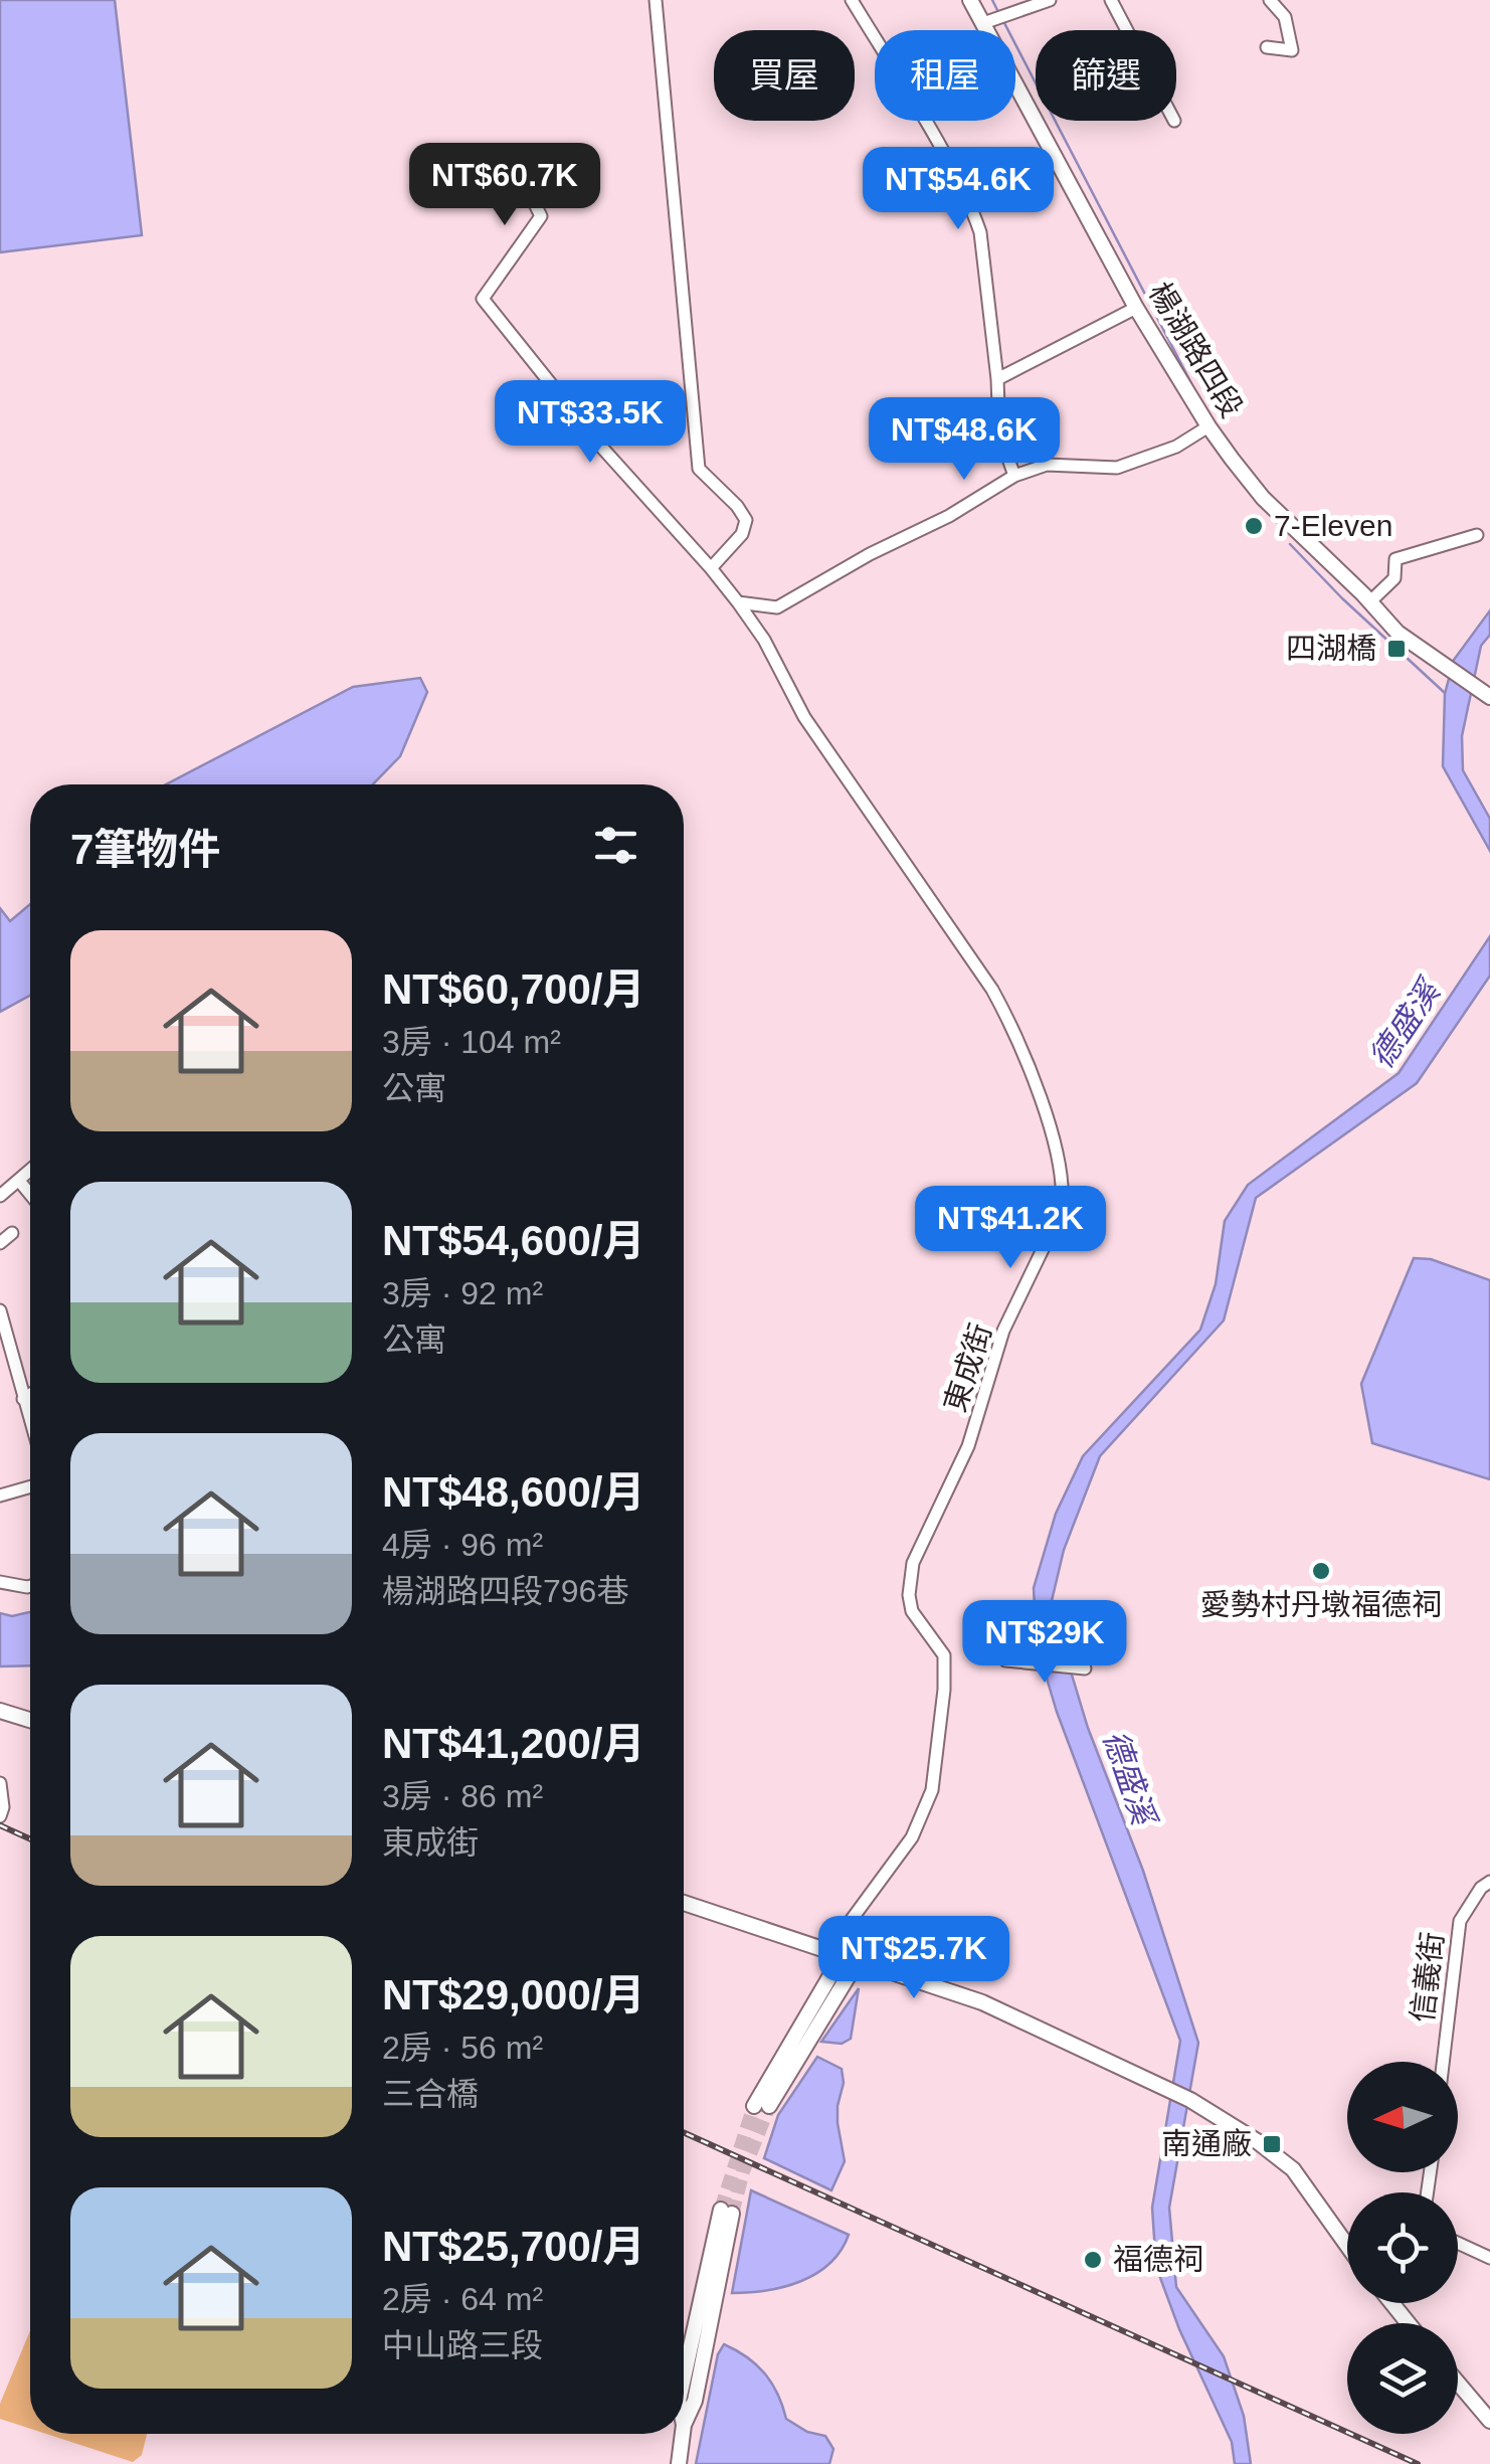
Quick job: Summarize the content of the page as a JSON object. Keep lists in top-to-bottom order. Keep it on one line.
{"streets":{"street":["楊湖路四段","東成街","信義街"]},"water":["德盛溪"],"places":{"other":["7-Eleven","愛勢村丹墩福德祠","福德祠"],"transit":["四湖橋","南通廠"]},"north":"left","page":{"chip":["買屋","租屋","篩選"],"price":["NT$60.7K","NT$54.6K","NT$33.5K","NT$48.6K","NT$41.2K","NT$29K","NT$25.7K"],"heading":"7筆物件","list":[{"name":"NT$60,700/月","note":"3房 · 104 m² · 公寓"},{"name":"NT$54,600/月","note":"3房 · 92 m² · 公寓"},{"name":"NT$48,600/月","note":"4房 · 96 m² · 楊湖路四段796巷"},{"name":"NT$41,200/月","note":"3房 · 86 m² · 東成街"},{"name":"NT$29,000/月","note":"2房 · 56 m² · 三合橋"},{"name":"NT$25,700/月","note":"2房 · 64 m² · 中山路三段"}]}}
